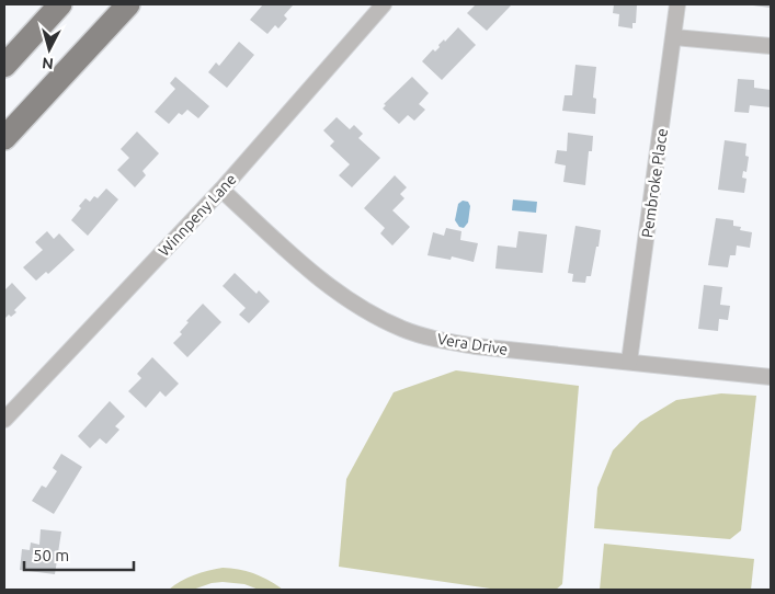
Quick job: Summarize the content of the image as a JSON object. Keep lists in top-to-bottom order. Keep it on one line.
{"streets":{"street":["Pembroke Place","Winnpeny Lane","Vera Drive"]},"crossings":[["Pembroke Place","Vera Drive"],["Winnpeny Lane","Vera Drive"]],"scale_bar":"50 m","north":"bottom"}
